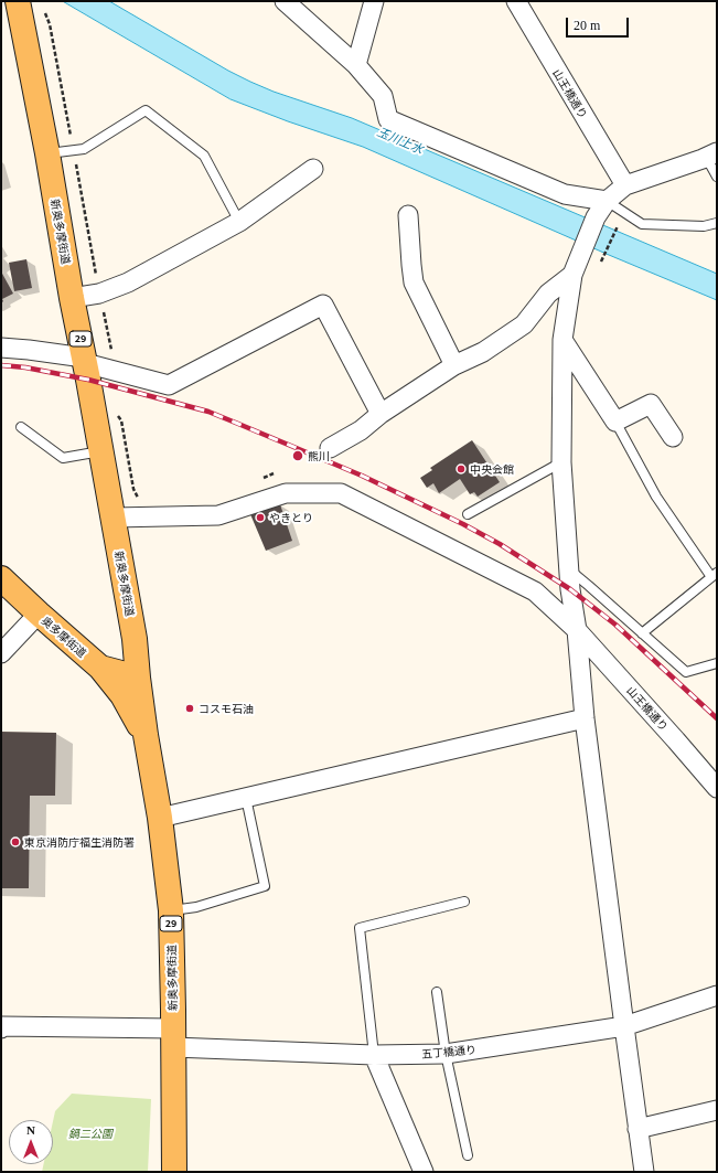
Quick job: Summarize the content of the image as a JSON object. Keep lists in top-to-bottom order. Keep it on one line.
{"streets":{"main road":["新奥多摩街道","29","奥多摩街道"],"street":["山王橋通り","五丁橋通り"]},"crossings":[["山王橋通り","新奥多摩街道"],["新奥多摩街道","奥多摩街道"],["新奥多摩街道","五丁橋通り"]],"water":["玉川上水"],"parks":["鍋二公園"],"places":["熊川","中央会館","やきとり","コスモ石油","東京消防庁福生消防署"],"scale_bar":"20 m","north":"top"}
